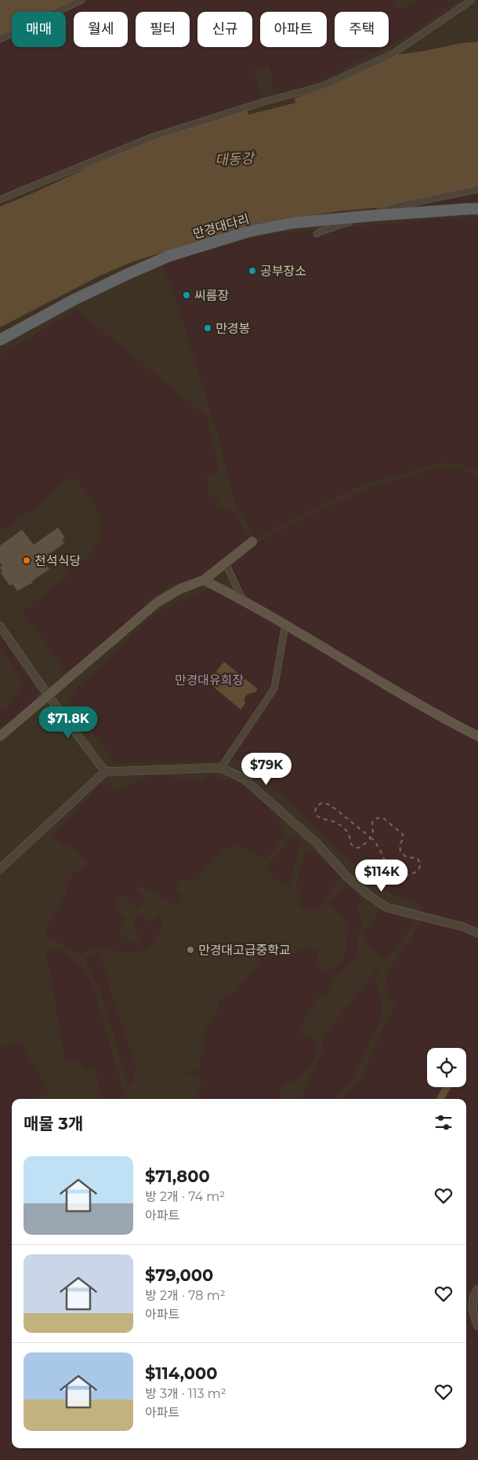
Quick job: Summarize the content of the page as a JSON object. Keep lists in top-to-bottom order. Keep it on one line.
{"streets":{"highway":["만경대다리"]},"water":["대동강"],"parks":["만경대유희장"],"places":["공부장소","씨름장","만경봉","천석식당","만경대고급중학교"],"page":{"chip":["매매","월세","필터","신규","아파트","주택"],"price":["$71.8K","$79K","$114K"],"heading":"매물 3개","list":[{"name":"$71,800","note":"방 2개 · 74 m² · 아파트"},{"name":"$79,000","note":"방 2개 · 78 m² · 아파트"},{"name":"$114,000","note":"방 3개 · 113 m² · 아파트"}]}}
